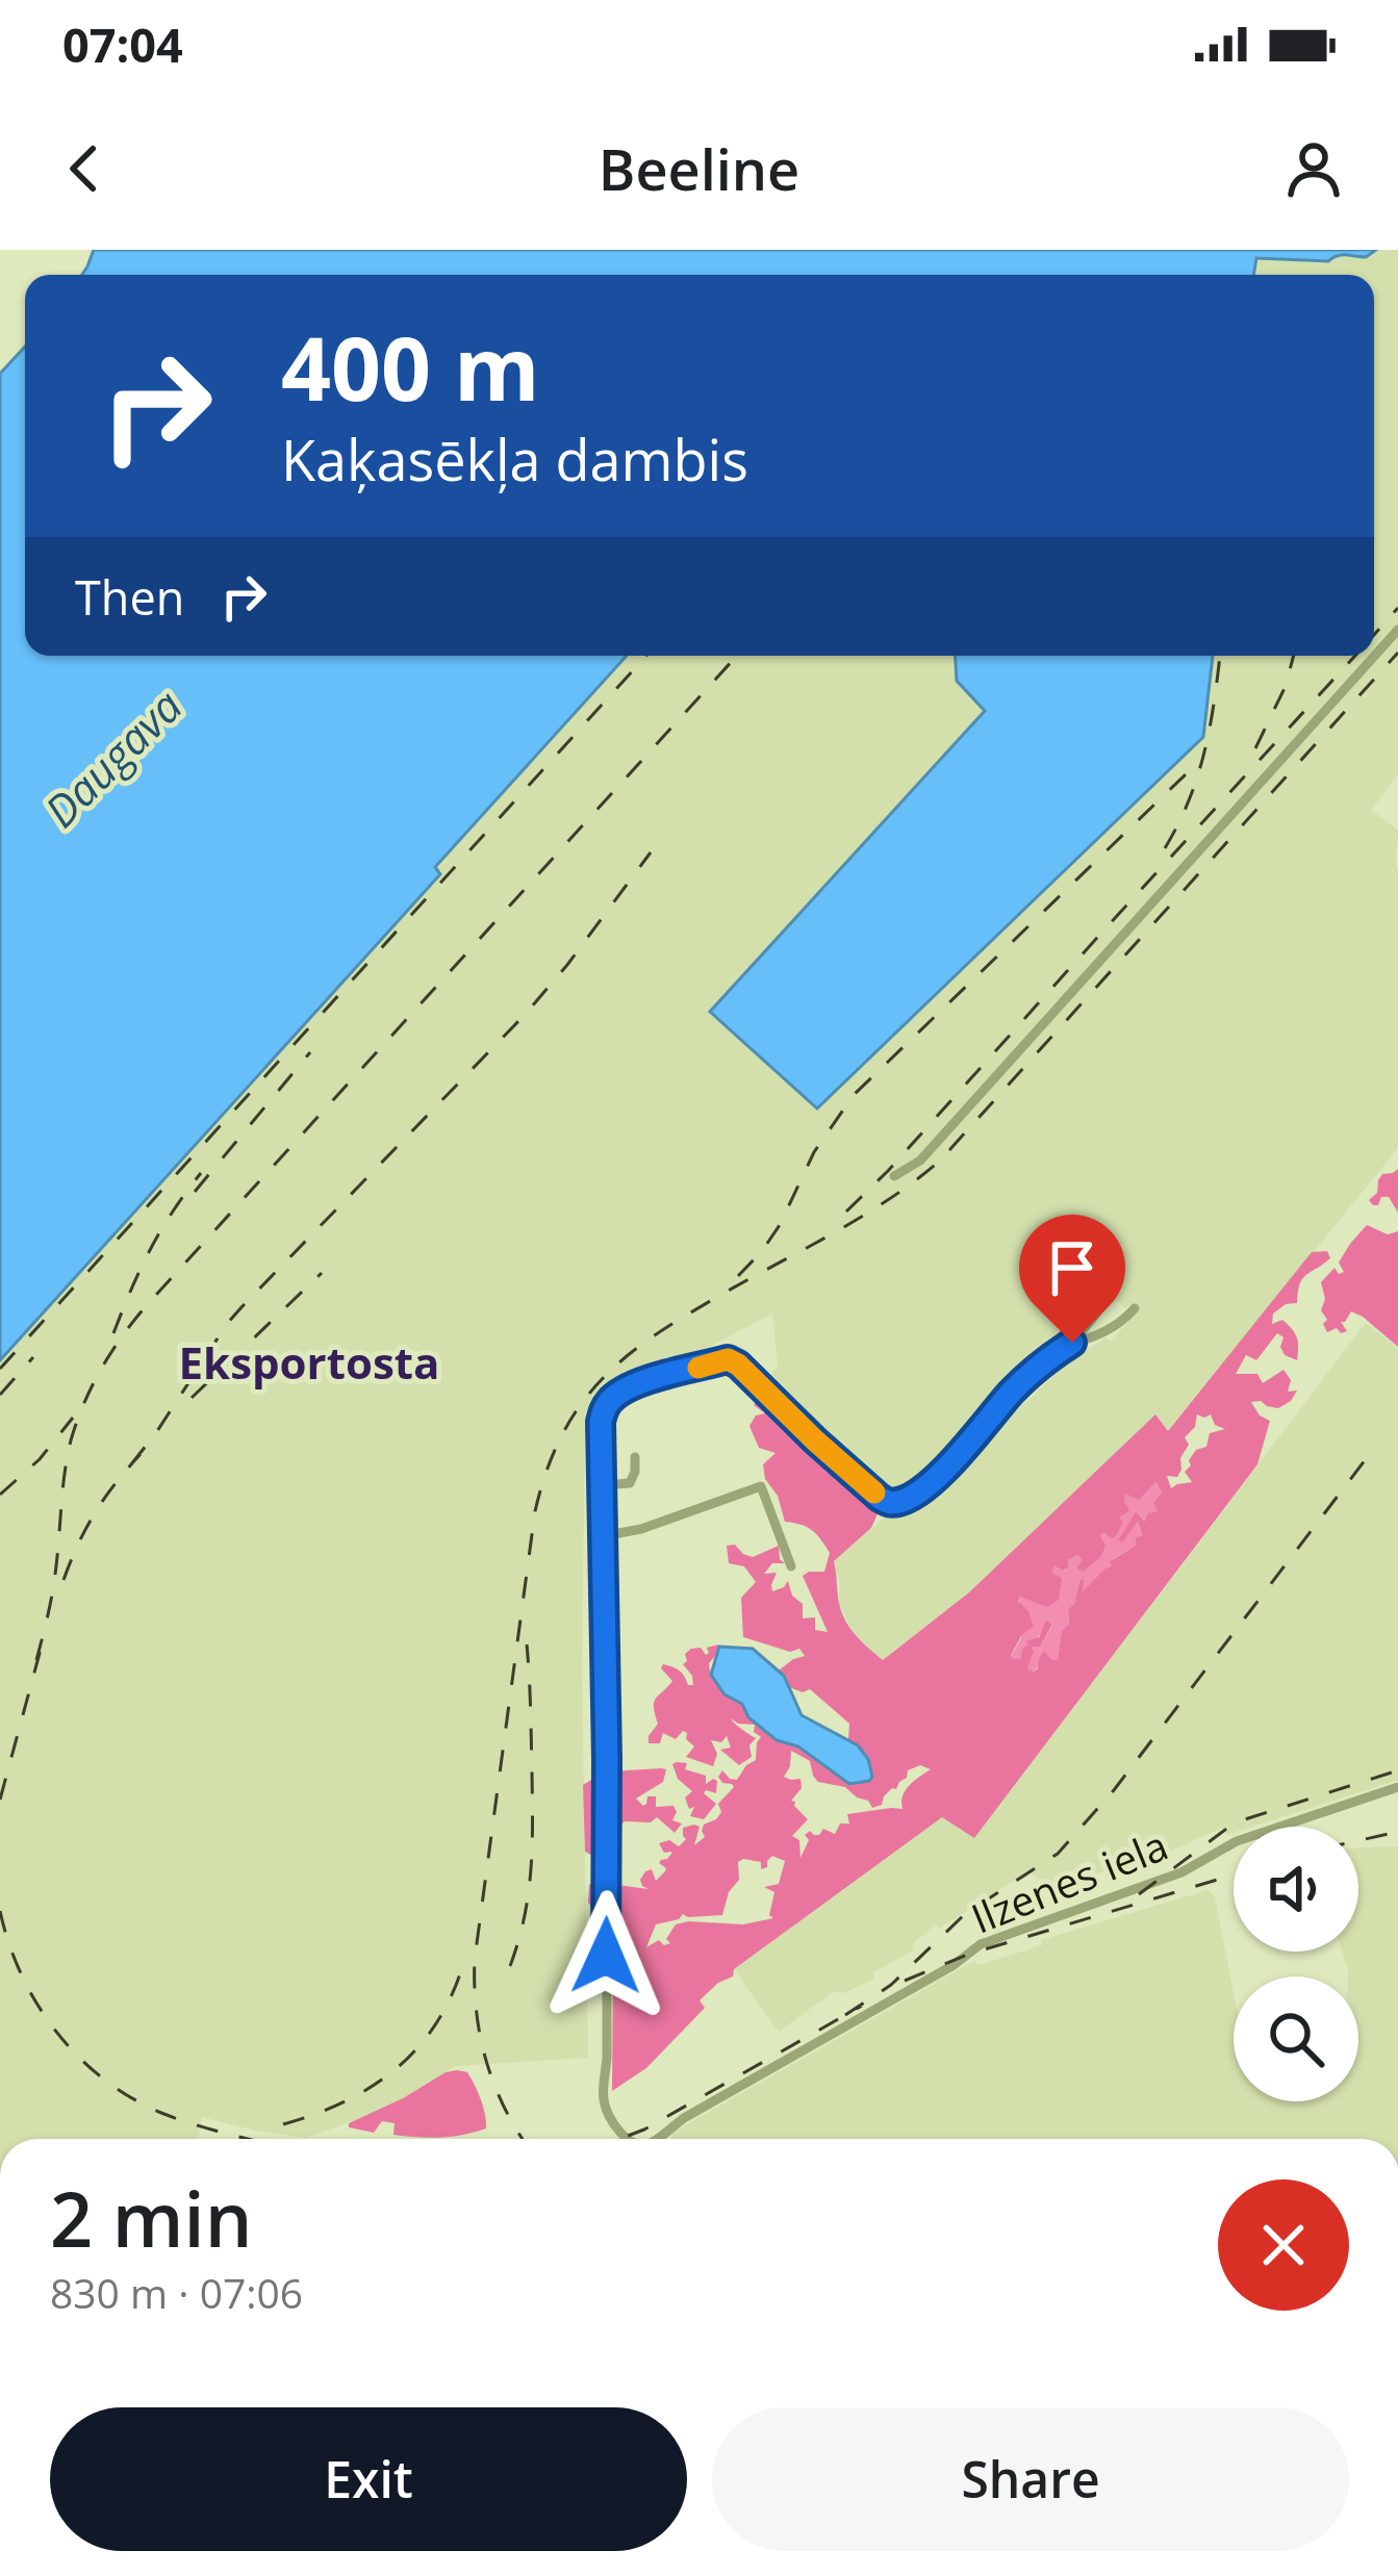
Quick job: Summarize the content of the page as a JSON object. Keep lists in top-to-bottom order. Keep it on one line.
{"streets":{"street":["Ilzenes iela"]},"districts":["Eksportosta"],"water":["Daugava"],"page":{"status":"07:04","header":"Beeline","turn":["400 m","Kaķasēkļa dambis"],"then":"Then","heading":["2 min","830 m · 07:06"],"buttons":["Exit","Share"]}}
